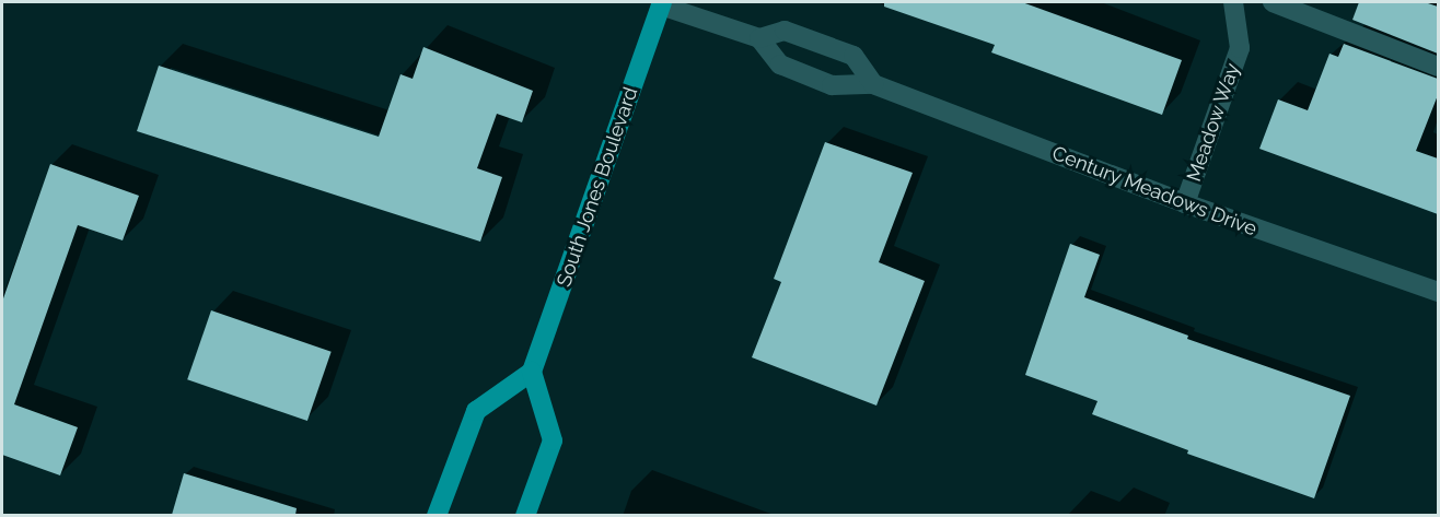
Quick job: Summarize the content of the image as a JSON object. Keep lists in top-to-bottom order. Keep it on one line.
{"streets":{"main road":["South Jones Boulevard"],"street":["Meadow Way","Century Meadows Drive"]},"crossings":[["Meadow Way","Century Meadows Drive"]]}
